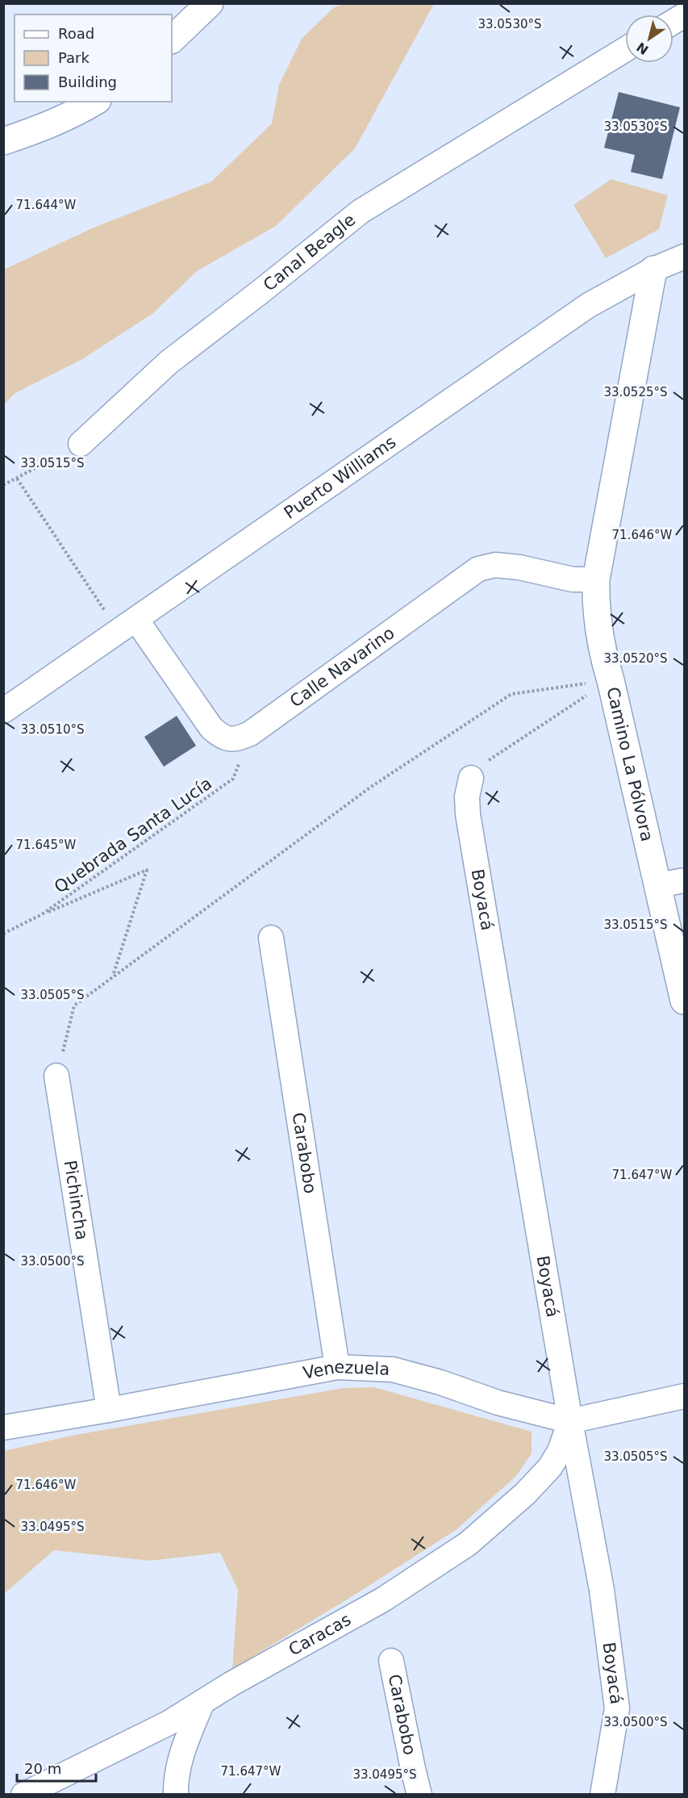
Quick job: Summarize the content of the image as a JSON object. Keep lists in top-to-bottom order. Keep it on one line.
{"streets":{"street":["Canal Beagle","Puerto Williams","Calle Navarino","Camino La Pólvora","Boyacá","Carabobo","Pichincha","Venezuela","Caracas"],"path":["Quebrada Santa Lucía"]},"crossings":[["Puerto Williams","Calle Navarino"],["Puerto Williams","Camino La Pólvora"],["Calle Navarino","Camino La Pólvora"],["Calle Navarino","Quebrada Santa Lucía"],["Boyacá","Venezuela"],["Boyacá","Caracas"],["Carabobo","Venezuela"],["Pichincha","Venezuela"],["Venezuela","Caracas"]],"legend":["Road","Park","Building"],"scale_bar":"20 m","north":"bottom left","coordinates":["33.0530°S","71.644°W","33.0525°S","33.0515°S","71.646°W","33.0520°S","33.0510°S","71.645°W","33.0505°S","71.647°W","33.0500°S","33.0495°S"]}
